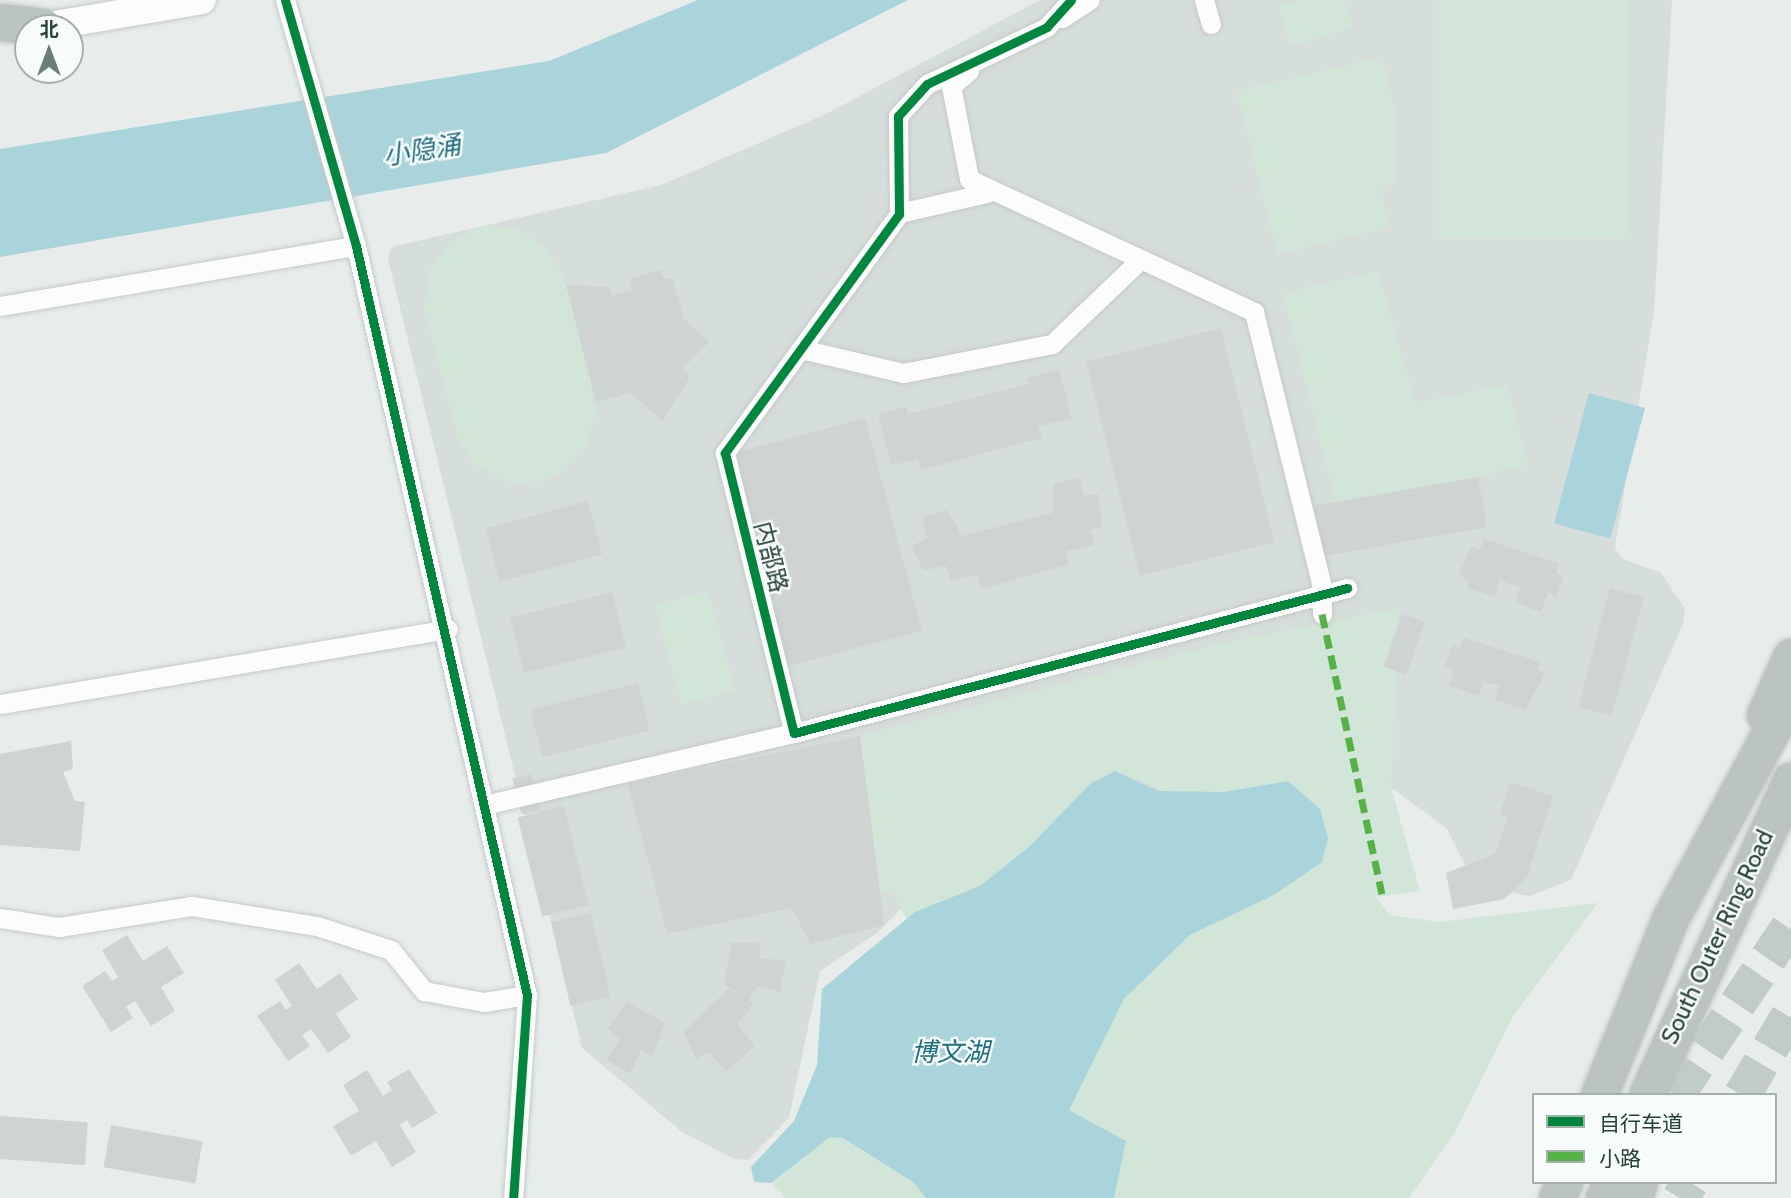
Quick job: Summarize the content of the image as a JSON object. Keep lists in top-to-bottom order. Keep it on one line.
{"streets":{"highway":["South Outer Ring Road"],"street":["内部路"]},"water":["小隐涌","博文湖"],"legend":["自行车道","小路"],"north":"top"}
